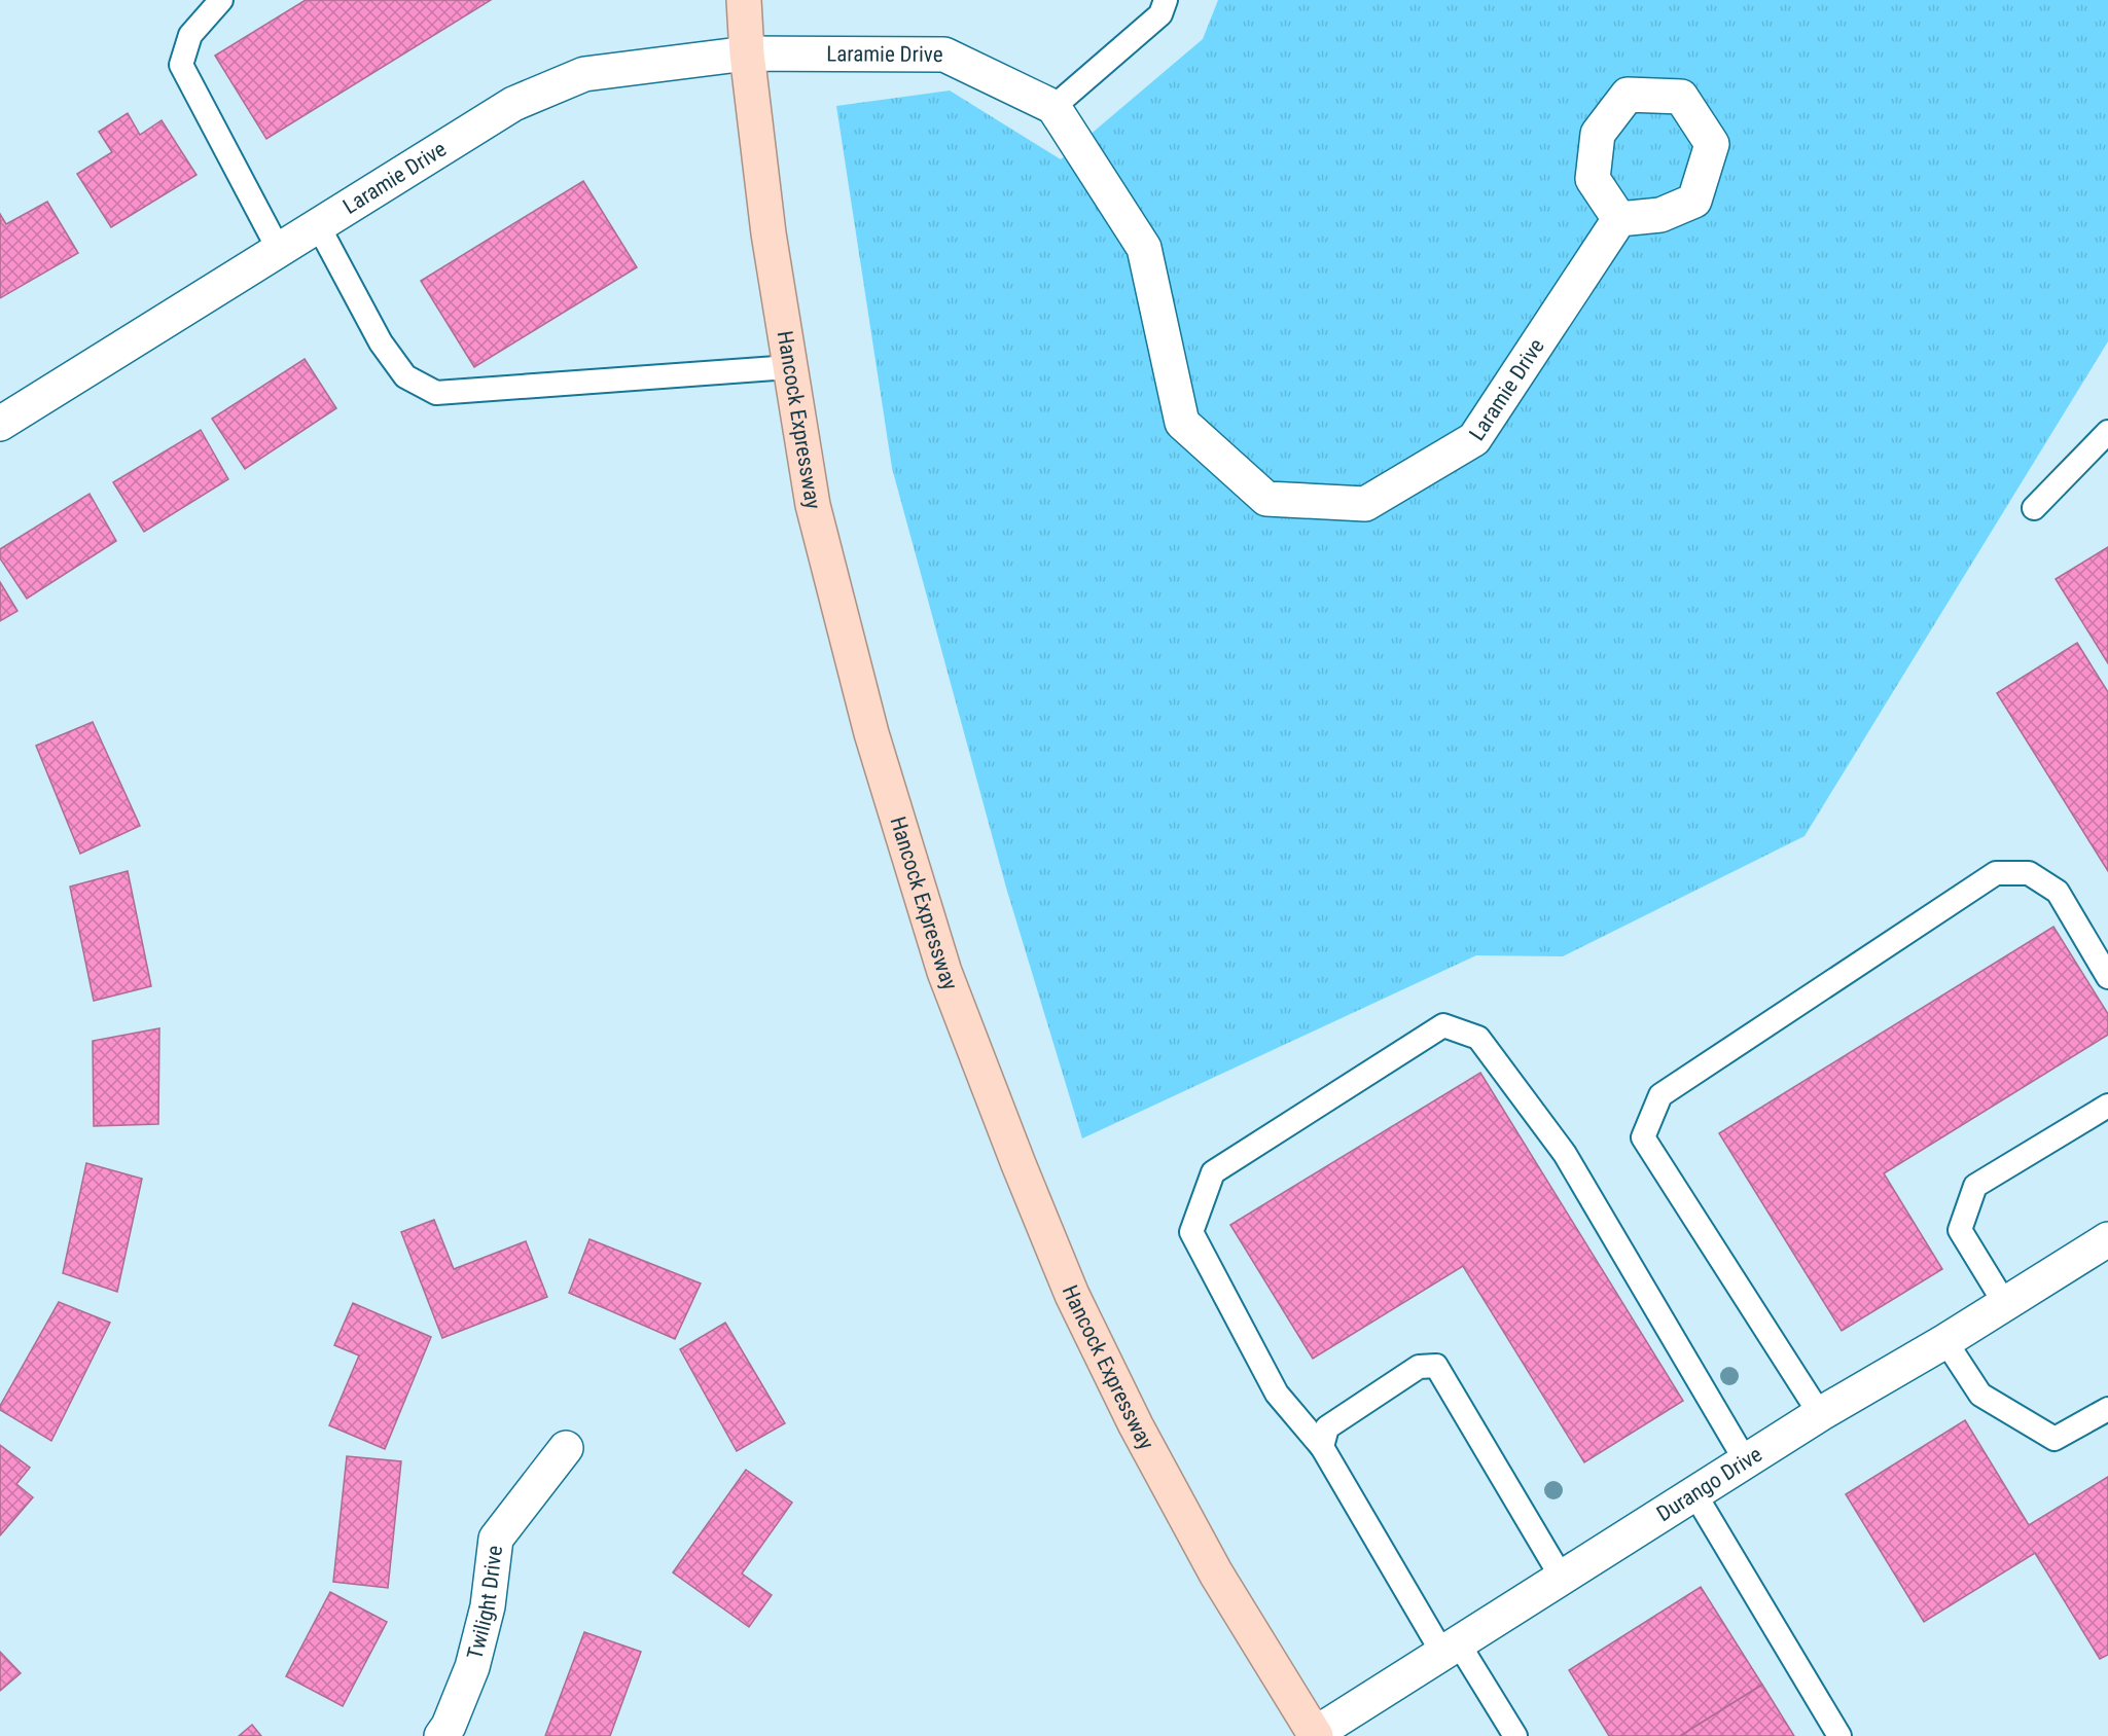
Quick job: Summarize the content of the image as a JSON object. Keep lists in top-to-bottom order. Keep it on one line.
{"streets":{"main road":["Hancock Expressway"],"street":["Laramie Drive","Durango Drive","Twilight Drive"]},"crossings":[["Laramie Drive","Hancock Expressway"],["Hancock Expressway","Durango Drive"]]}
